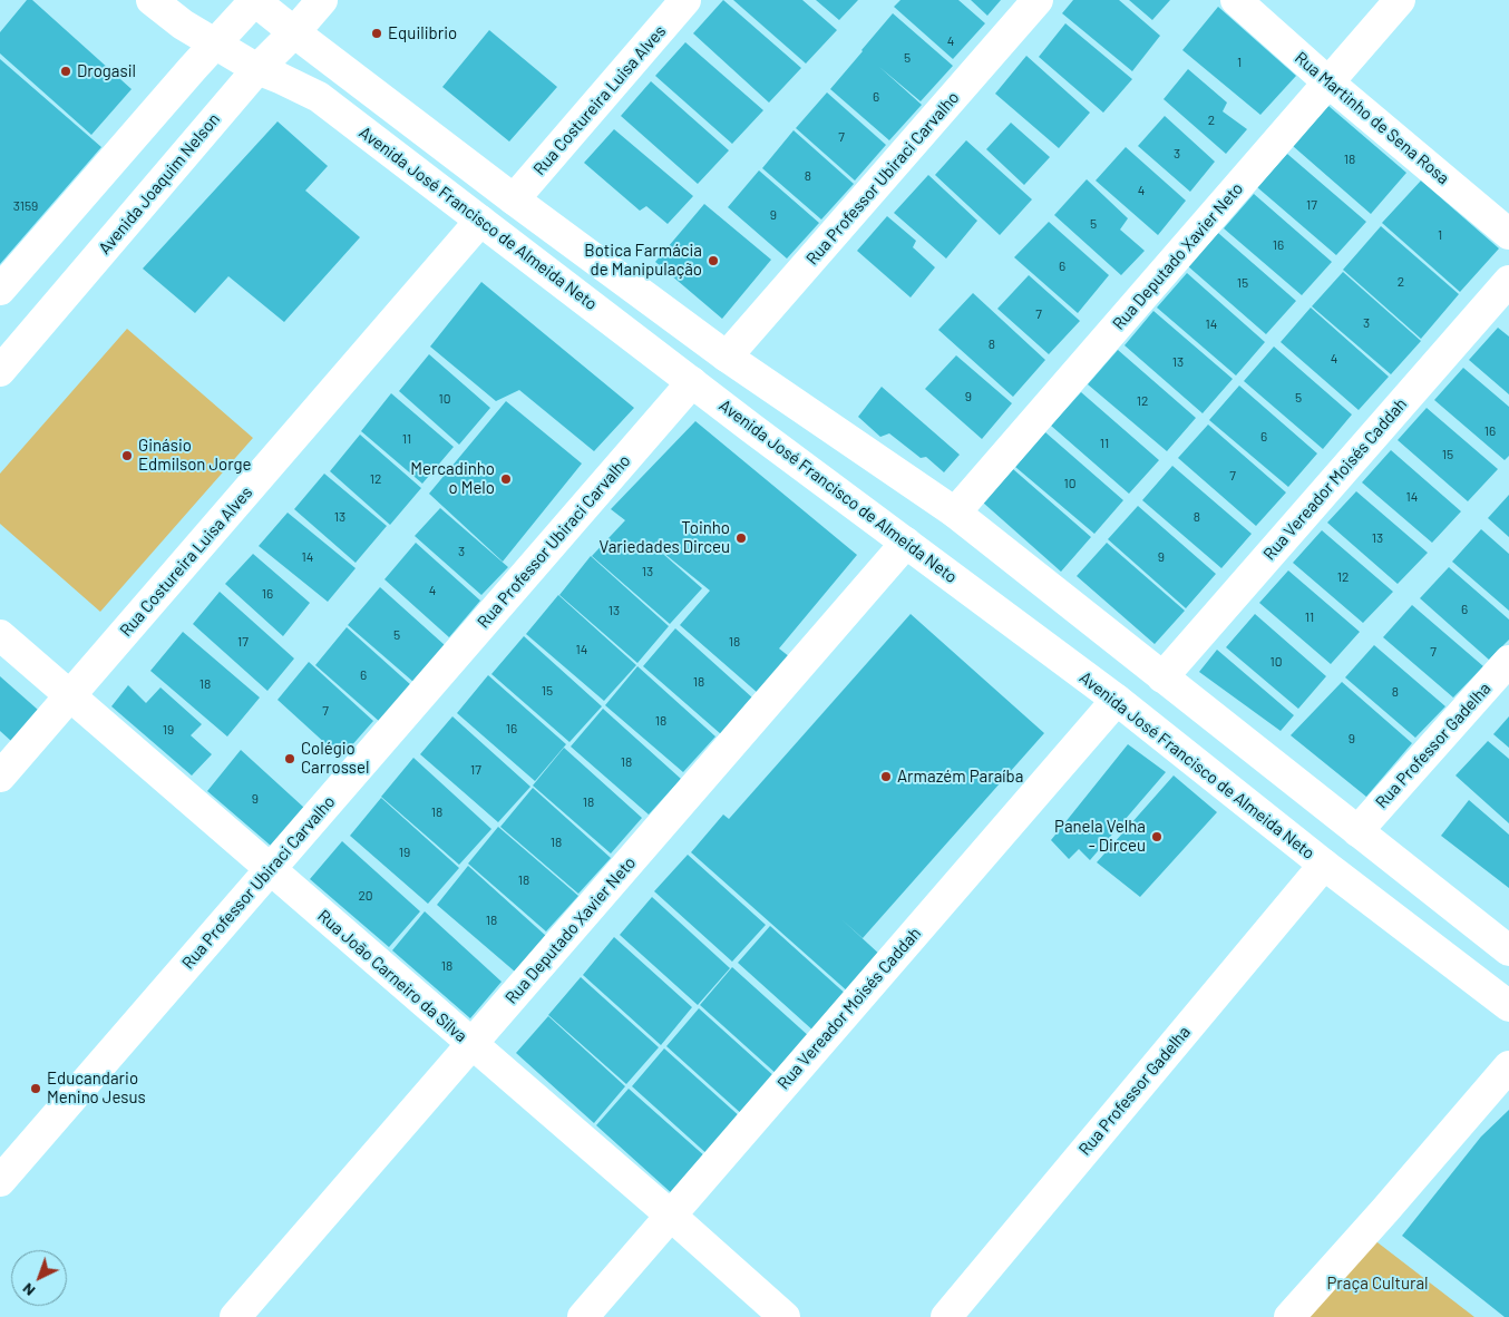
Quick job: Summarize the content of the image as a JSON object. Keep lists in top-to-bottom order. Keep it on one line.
{"streets":{"street":["Rua Costureira Luisa Alves","Rua Martinho de Sena Rosa","Rua Professor Ubiraci Carvalho","Avenida Joaquim Nelson","Avenida José Francisco de Almeida Neto","Rua Deputado Xavier Neto","Rua Vereador Moisés Caddah","Rua Professor Gadelha","Rua João Carneiro da Silva"]},"crossings":[["Rua Costureira Luisa Alves","Avenida José Francisco de Almeida Neto"],["Rua Costureira Luisa Alves","Rua João Carneiro da Silva"],["Rua Martinho de Sena Rosa","Rua Deputado Xavier Neto"],["Rua Professor Ubiraci Carvalho","Avenida José Francisco de Almeida Neto"],["Rua Professor Ubiraci Carvalho","Rua João Carneiro da Silva"],["Avenida Joaquim Nelson","Avenida José Francisco de Almeida Neto"],["Avenida José Francisco de Almeida Neto","Rua Deputado Xavier Neto"],["Avenida José Francisco de Almeida Neto","Rua Vereador Moisés Caddah"],["Avenida José Francisco de Almeida Neto","Rua Professor Gadelha"],["Rua Deputado Xavier Neto","Rua João Carneiro da Silva"],["Rua Vereador Moisés Caddah","Rua João Carneiro da Silva"]],"parks":["Praça Cultural"],"places":["Equilibrio","Drogasil","Botica Farmácia de Manipulação","Ginásio Edmilson Jorge","Mercadinho o Melo","Toinho Variedades Dirceu","Colégio Carrossel","Armazém Paraíba","Panela Velha - Dirceu","Educandario Menino Jesus"],"house_numbers":["4","5","1","6","2","7","3","18","8","4","17","3159","9","5","1","16","6","2","15","7","3","14","8","4","13","9","5","10","12","16","6","11","11","15","7","12","10","14","13","8","13","3","14","9","13","12","4","16","6","13","11","5","17","18","14","7","10","6","18","18","15","8","7","18","16","19","9","18","17","9","18","18","18","19","18","20","18","18"],"north":"bottom left"}
